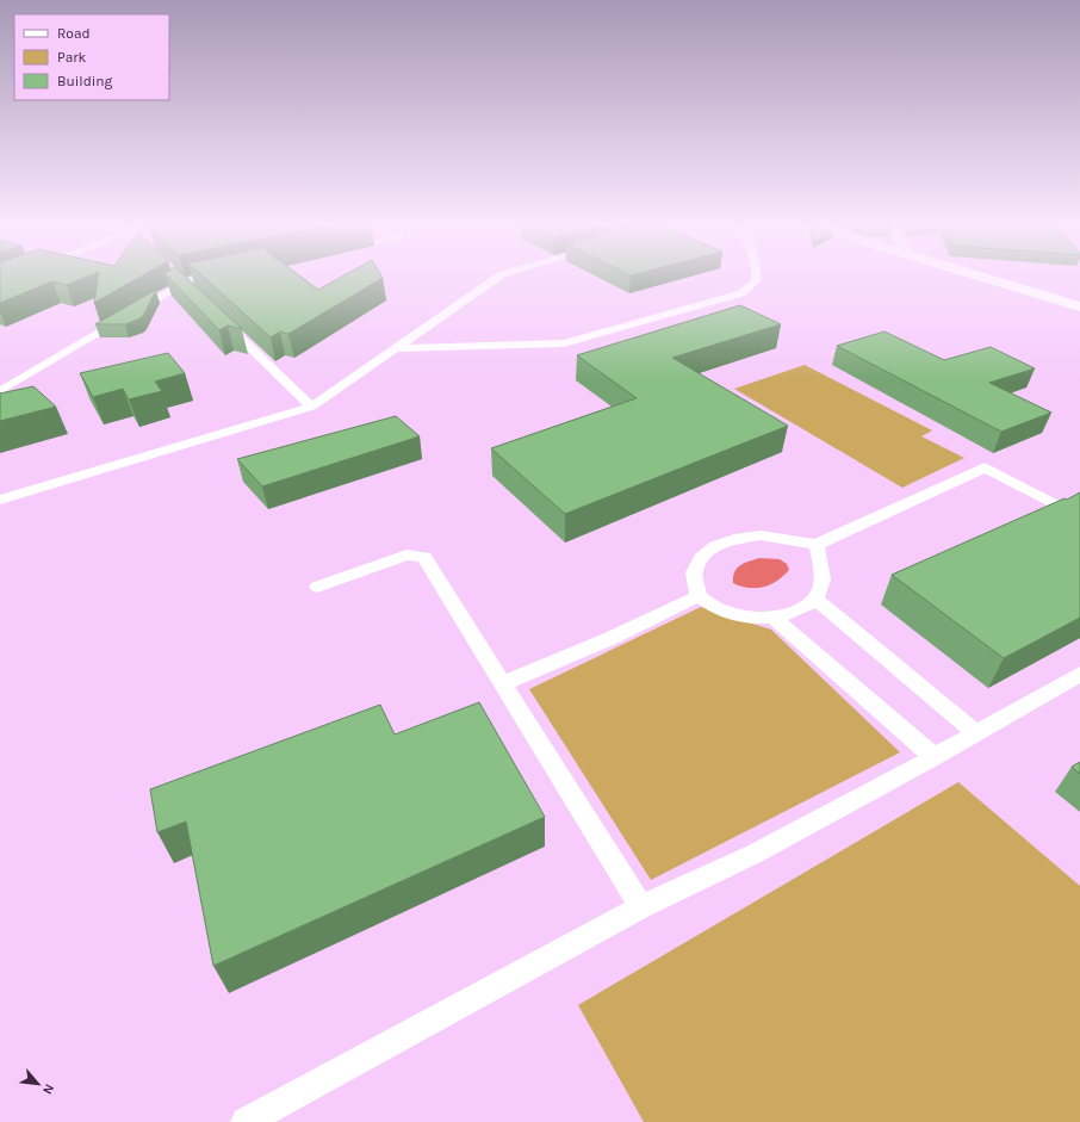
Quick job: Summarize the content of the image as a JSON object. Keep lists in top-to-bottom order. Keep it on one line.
{"legend":["Road","Park","Building"],"north":"bottom right"}
